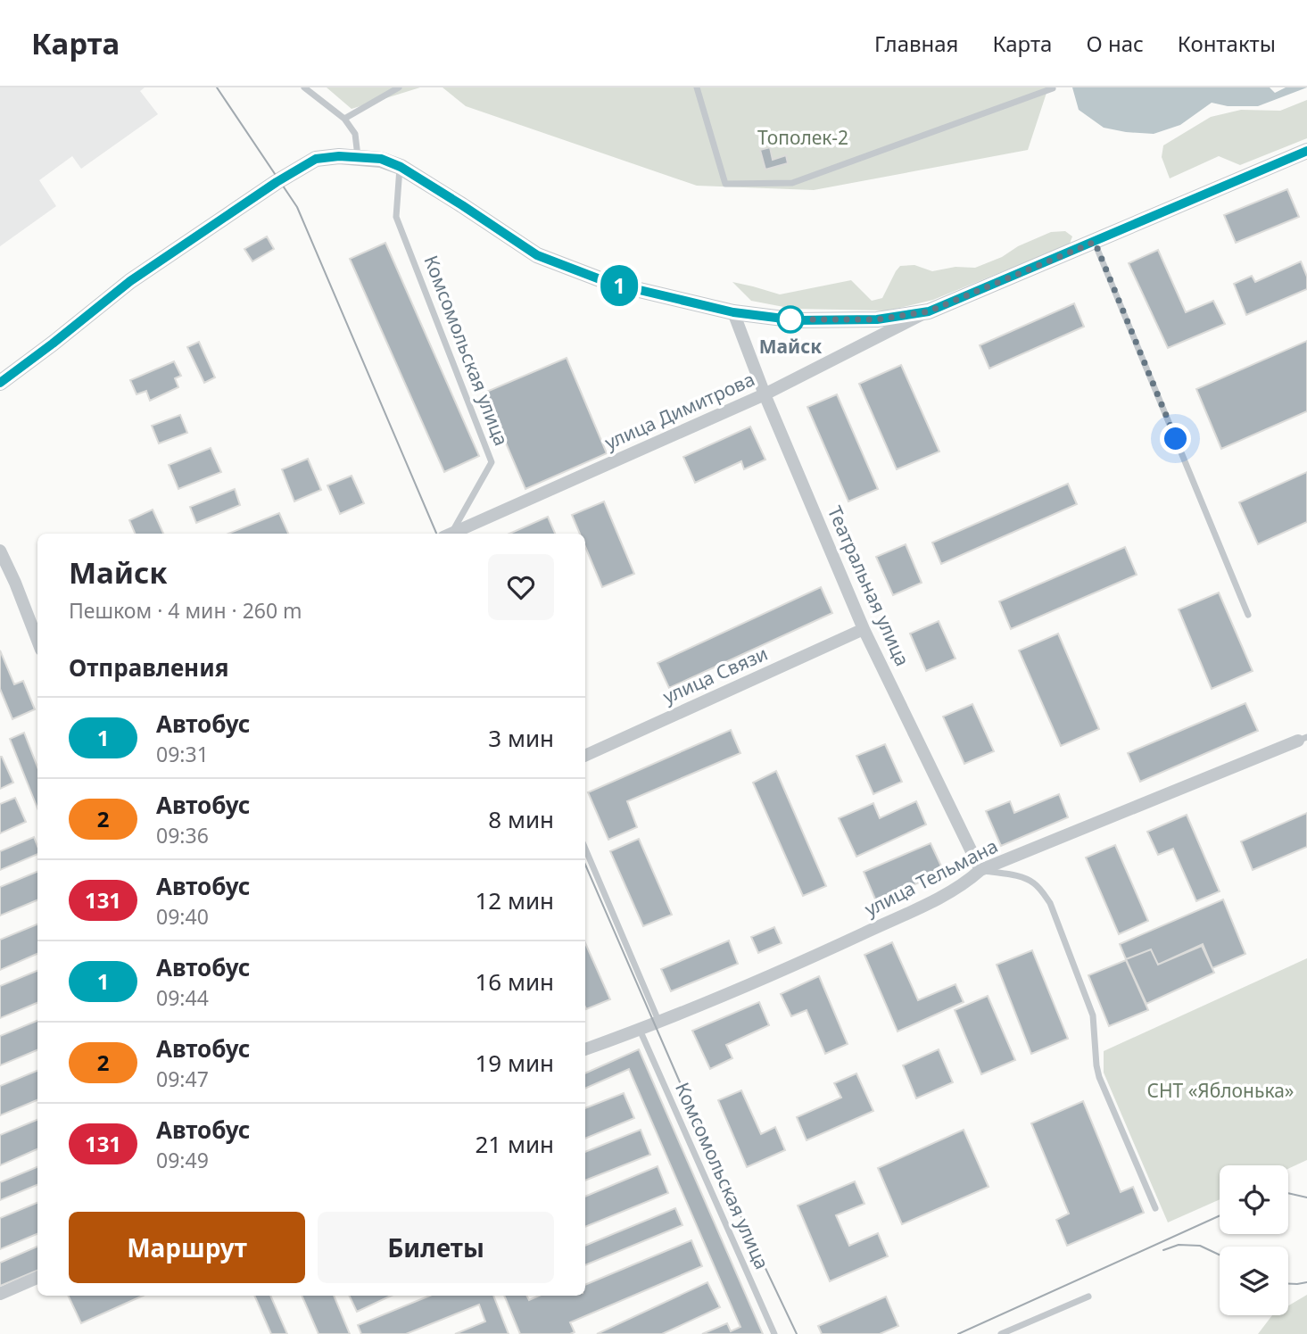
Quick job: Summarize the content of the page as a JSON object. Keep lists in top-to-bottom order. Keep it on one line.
{"streets":{"street":["улица Димитрова","Театральная улица","улица Связи","улица Тельмана"],"lane":["Комсомольская улица"]},"crossings":[["Комсомольская улица","улица Тельмана"],["улица Димитрова","Театральная улица"],["Театральная улица","улица Связи"],["Театральная улица","улица Тельмана"]],"parks":["Тополек-2","СНТ «Яблонька»"],"places":["Майск"],"lines":["bus line 1"],"page":{"header":"Карта","nav":["Главная","Карта","О нас","Контакты"],"on_map":"1","heading":[["Майск","Пешком · 4 мин · 260 m"],"Отправления"],"list":[{"mark":"1","name":"Автобус","note":"09:31","value":"3 мин"},{"mark":"2","name":"Автобус","note":"09:36","value":"8 мин"},{"mark":"131","name":"Автобус","note":"09:40","value":"12 мин"},{"mark":"1","name":"Автобус","note":"09:44","value":"16 мин"},{"mark":"2","name":"Автобус","note":"09:47","value":"19 мин"},{"mark":"131","name":"Автобус","note":"09:49","value":"21 мин"}],"buttons":["Маршрут","Билеты"]}}
